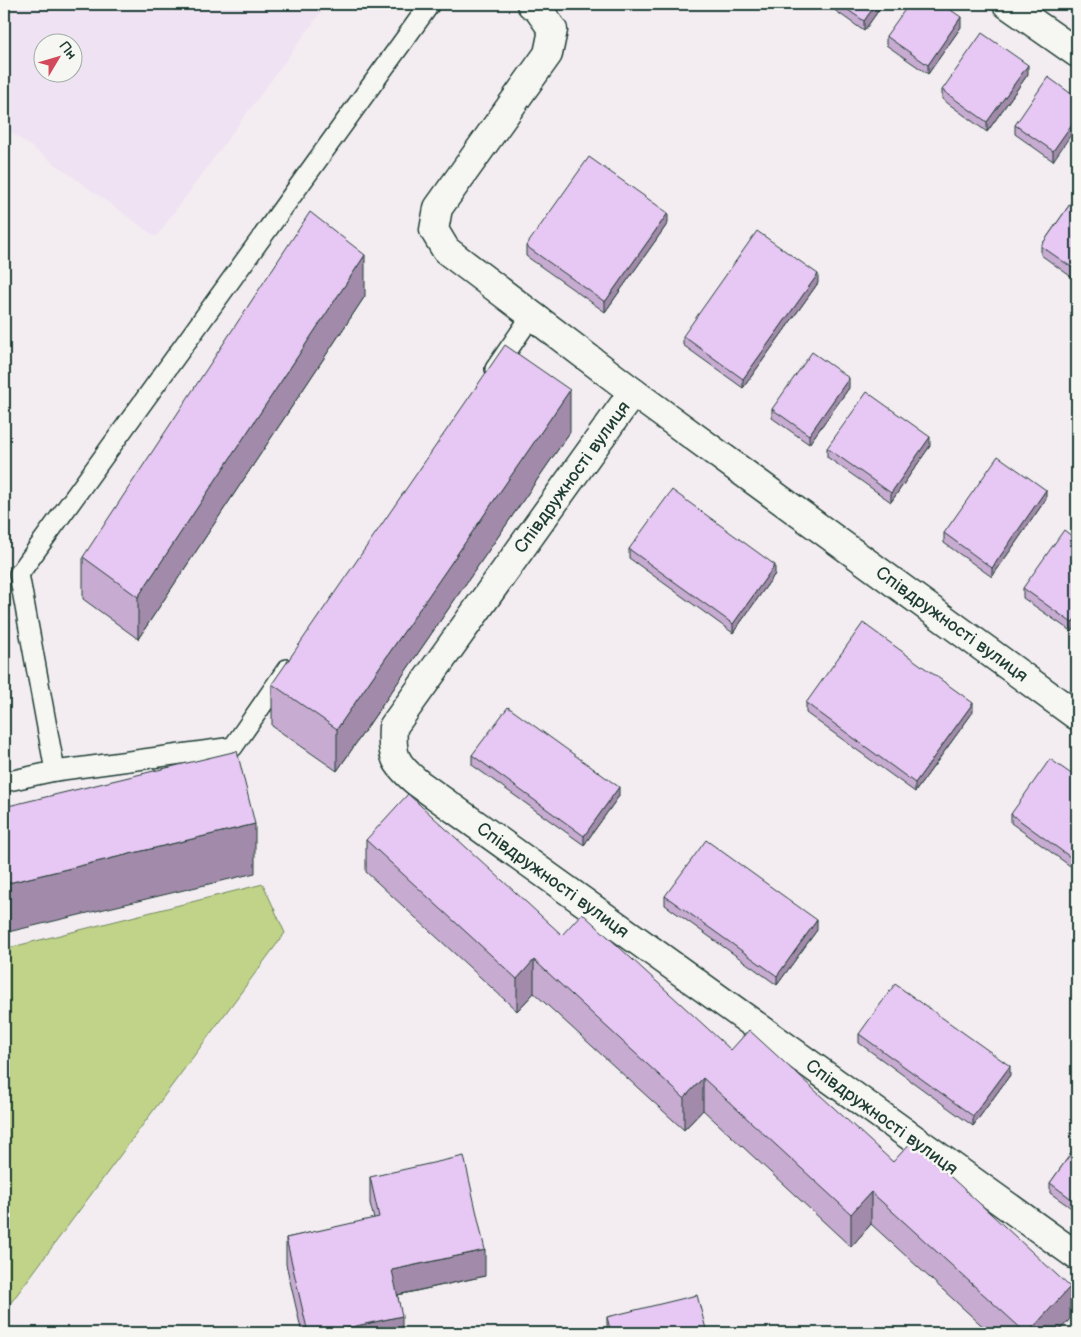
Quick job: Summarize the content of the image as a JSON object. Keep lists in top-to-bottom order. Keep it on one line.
{"streets":{"street":["Співдружності вулиця"]},"north":"top right"}
